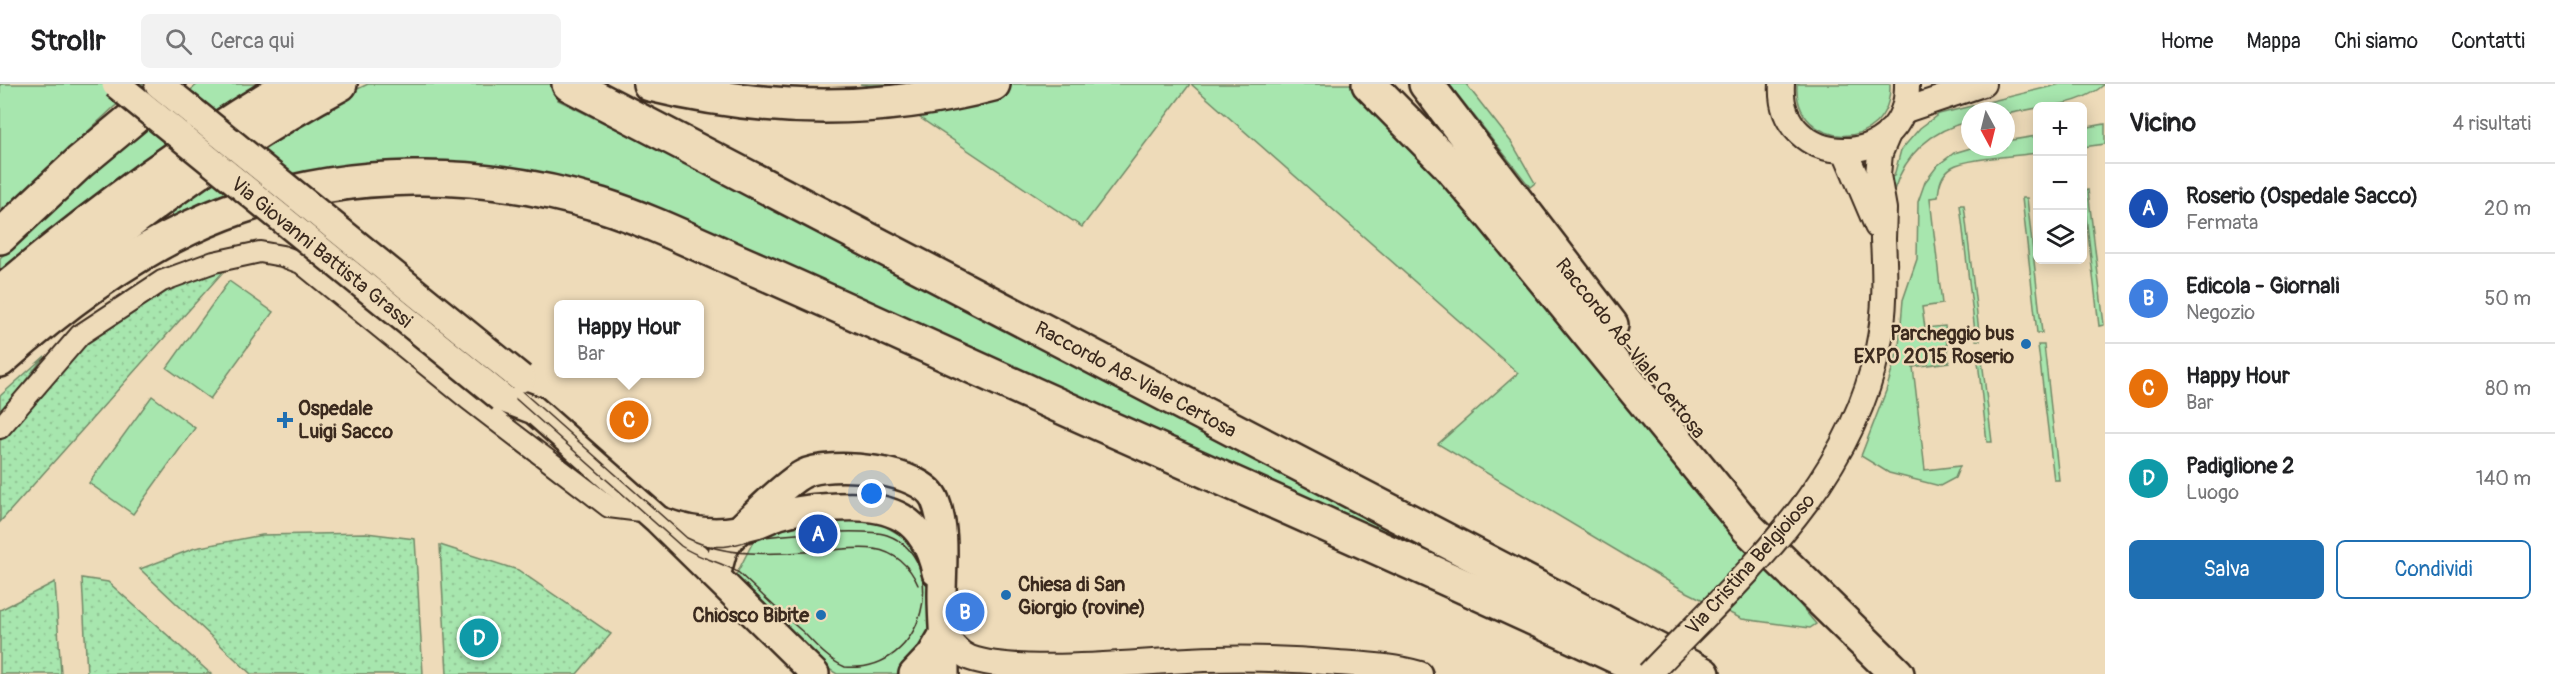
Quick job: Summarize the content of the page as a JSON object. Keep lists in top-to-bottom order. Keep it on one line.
{"streets":{"highway":["Raccordo A8-Viale Certosa"],"main road":["Via Giovanni Battista Grassi"],"street":["Via Cristina Belgioioso"]},"places":{"other":["Parcheggio bus EXPO 2015 Roserio","Chiesa di San Giorgio (rovine)","Chiosco Bibite"],"health":["Ospedale Luigi Sacco"]},"north":"bottom","page":{"header":"Strollr","search":"Cerca qui","nav":["Home","Mappa","Chi siamo","Contatti"],"heading":["Vicino","4 risultati"],"map_buttons":["+","−"],"list":[{"mark":"A","name":"Roserio (Ospedale Sacco)","note":"Fermata","value":"20 m"},{"mark":"B","name":"Edicola - Giornali","note":"Negozio","value":"50 m"},{"mark":"C","name":"Happy Hour","note":"Bar","value":"80 m"},{"mark":"D","name":"Padiglione 2","note":"Luogo","value":"140 m"}],"popup":["Happy Hour","Bar"],"pins":["C","A","B","D"],"buttons":["Salva","Condividi"]}}
